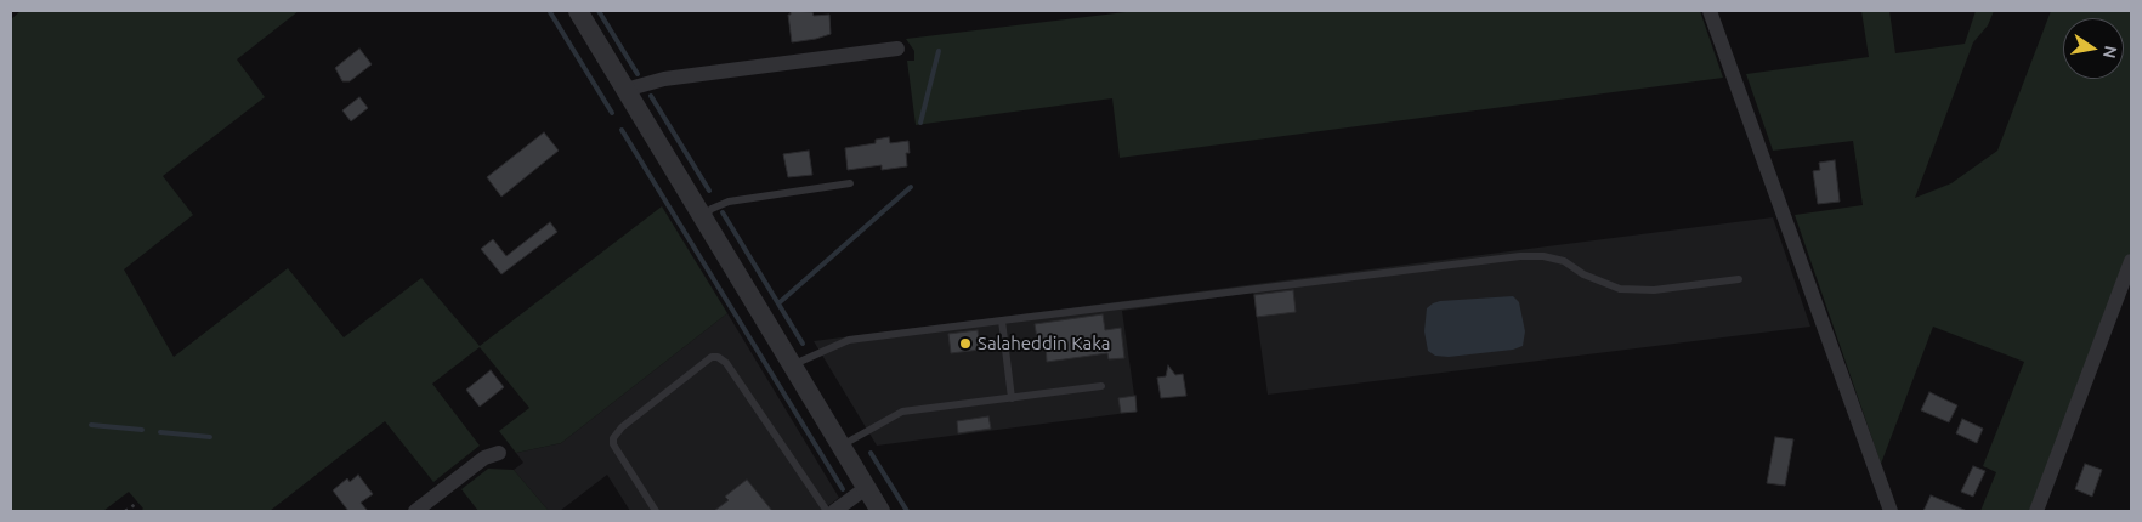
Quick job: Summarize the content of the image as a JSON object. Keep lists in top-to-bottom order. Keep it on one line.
{"places":["Salaheddin Kaka"],"north":"right"}
